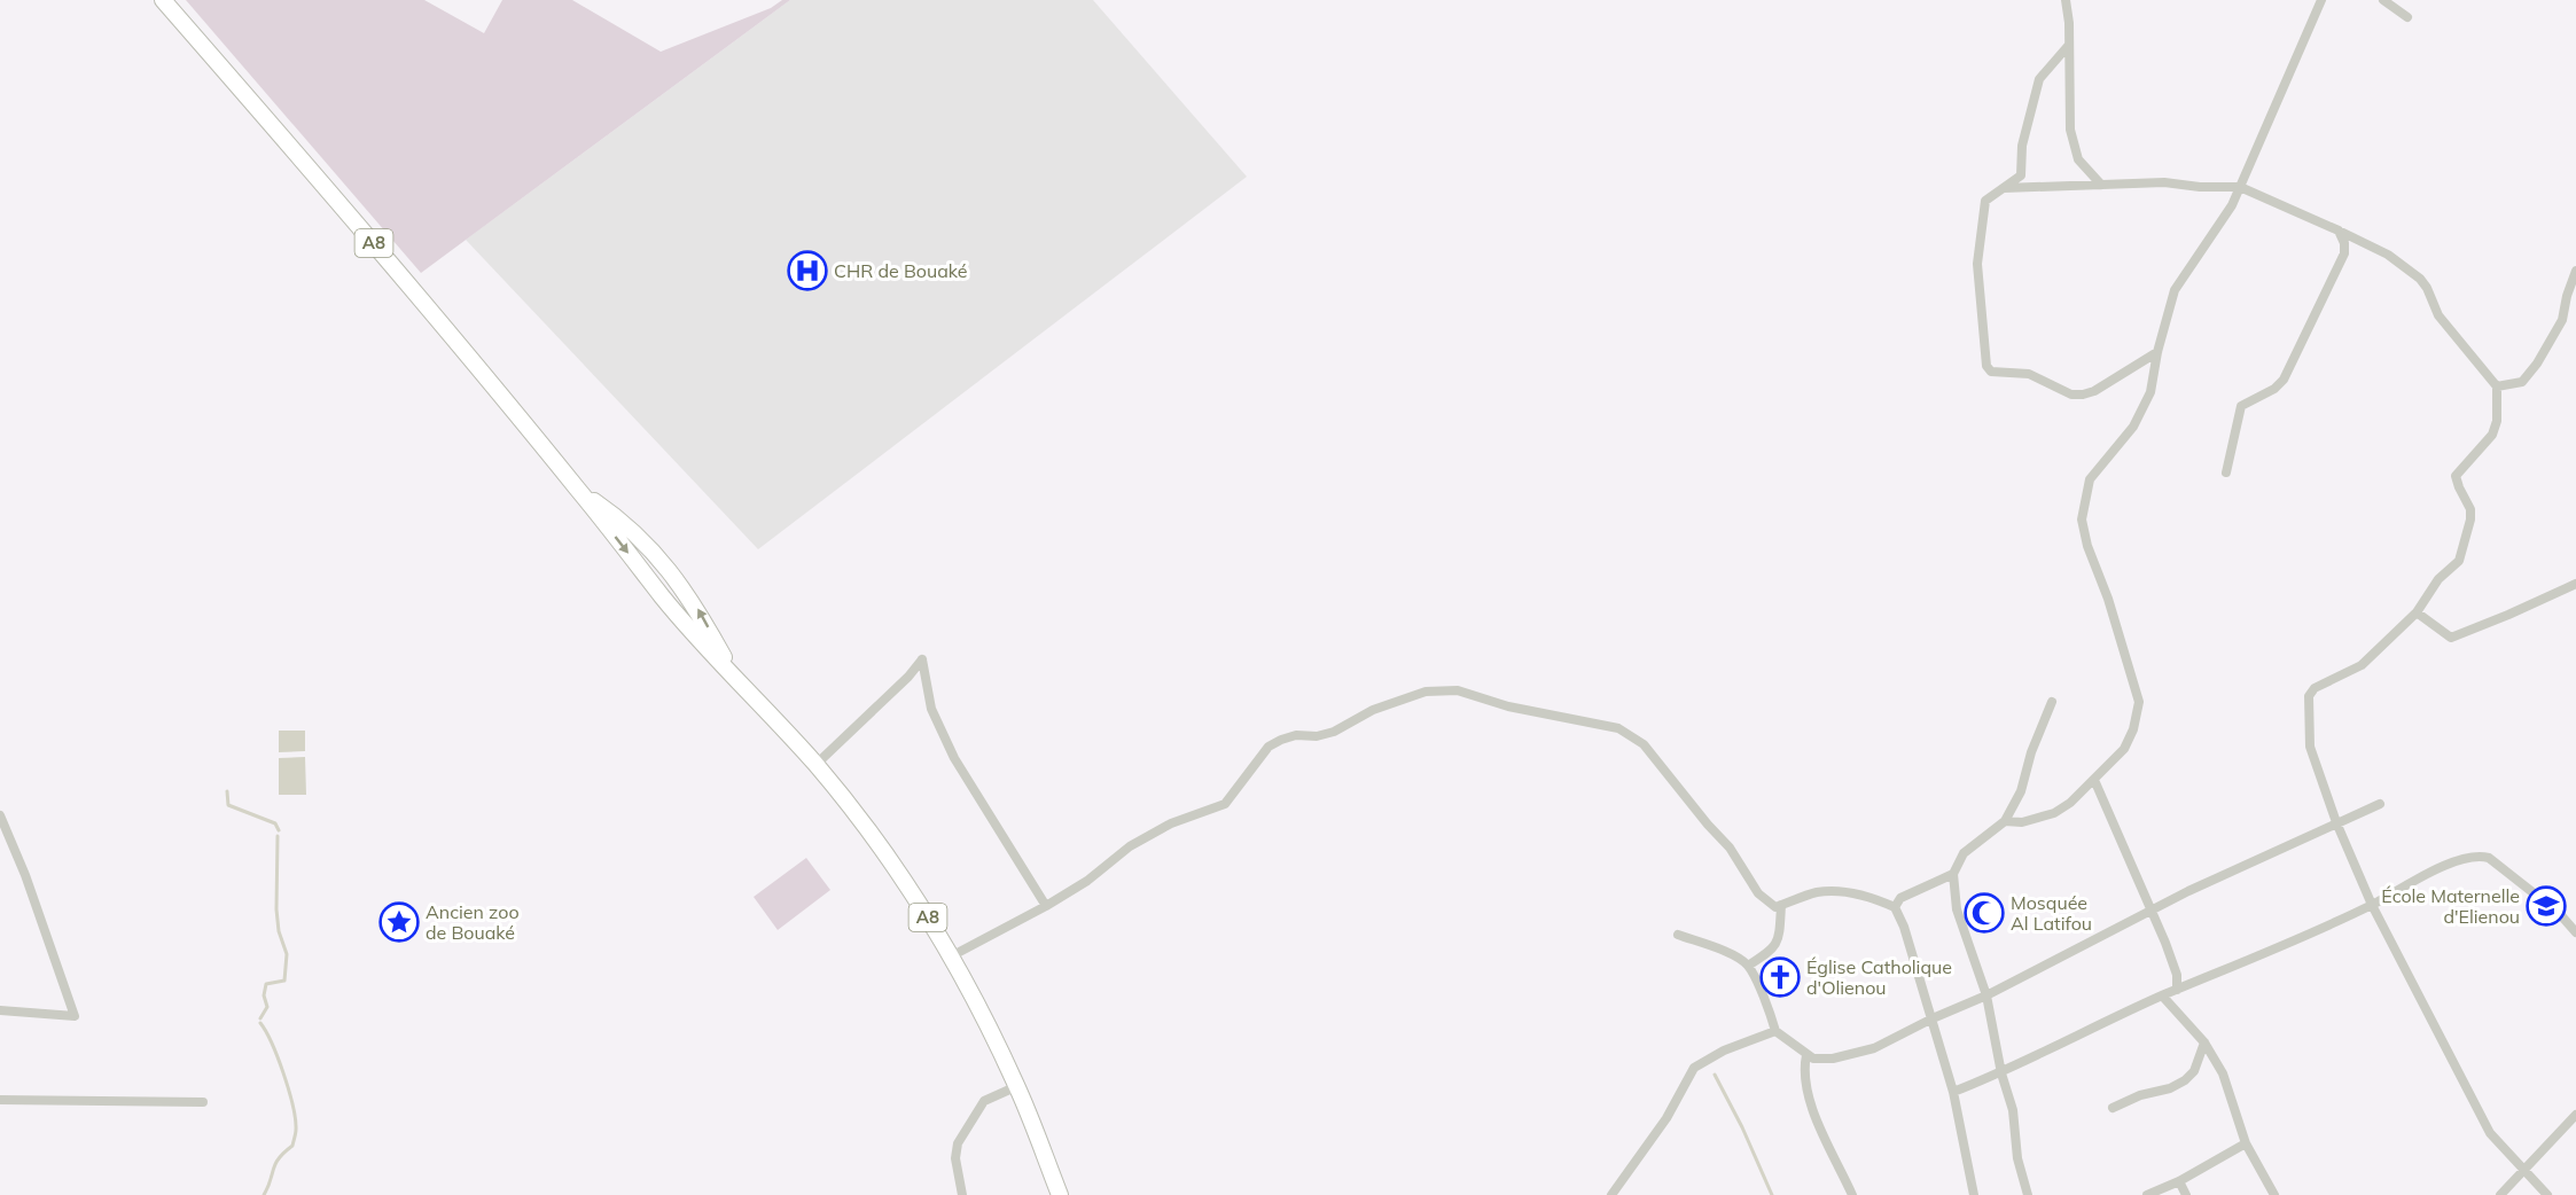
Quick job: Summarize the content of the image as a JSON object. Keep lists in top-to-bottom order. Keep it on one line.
{"streets":{"main road":["A8"]},"places":{"hospital":["CHR de Bouaké"],"school or university":["École Maternelle d'Elienou"],"mosque":["Mosquée Al Latifou"],"place":["Ancien zoo de Bouaké"],"church":["Église Catholique d'Olienou"]}}
